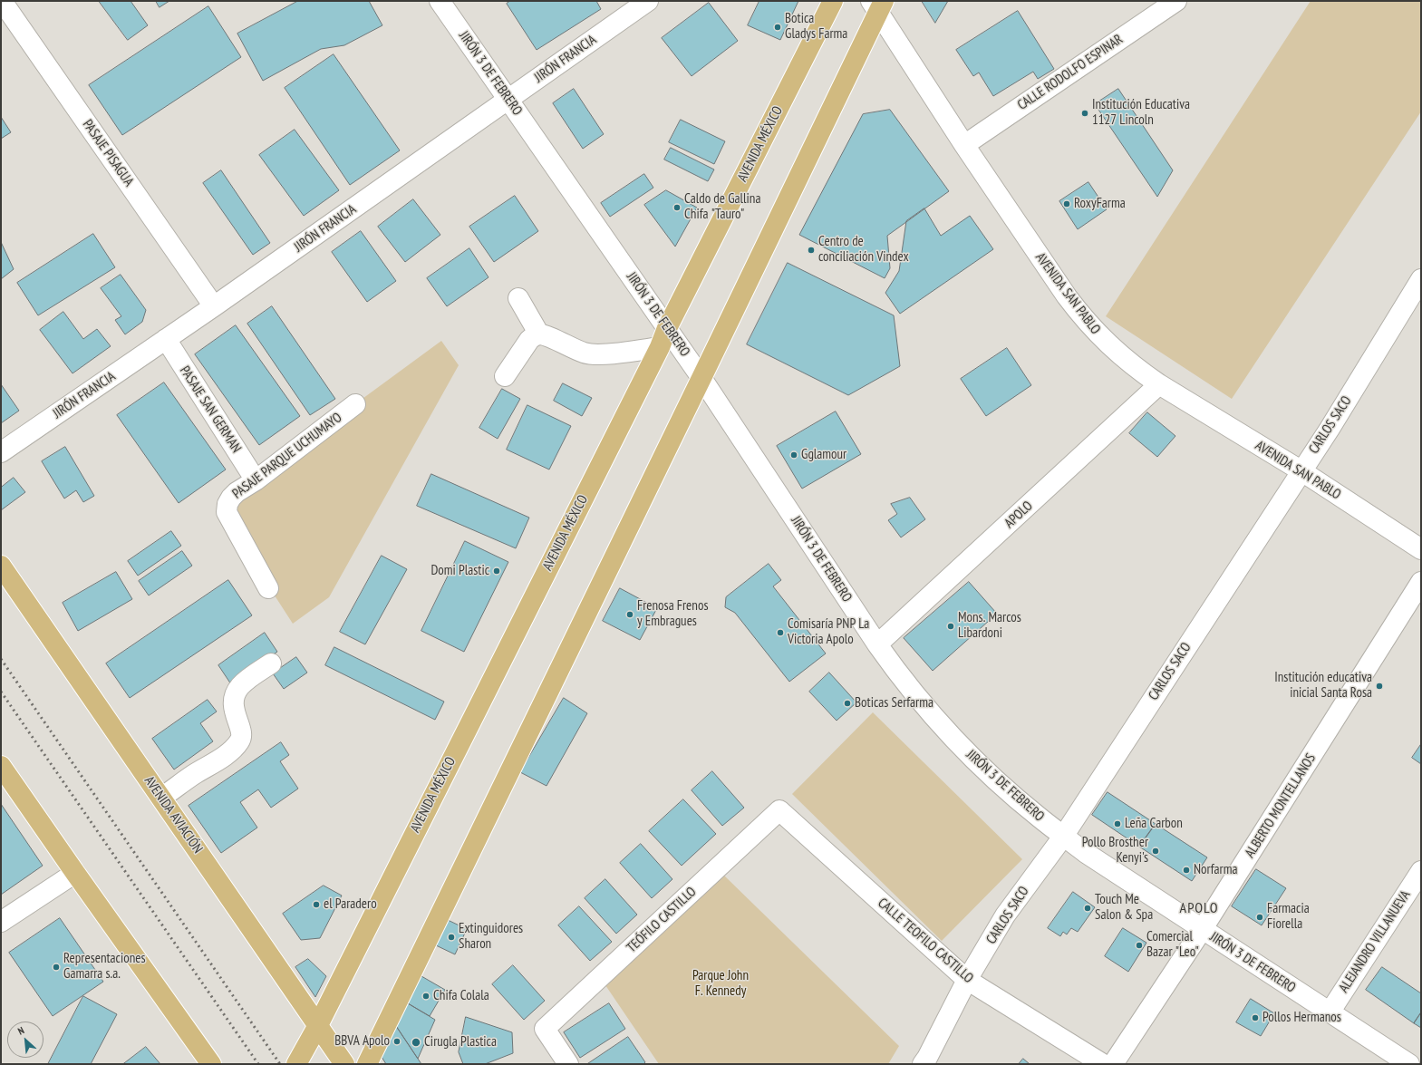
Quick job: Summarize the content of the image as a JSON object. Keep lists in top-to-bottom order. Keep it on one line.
{"streets":{"main road":["AVENIDA MÉXICO","AVENIDA AVIACIÓN"],"street":["JIRÓN FRANCIA","CALLE RODOLFO ESPINAR","JIRÓN 3 DE FEBRERO","PASAJE PISAGUA","AVENIDA SAN PABLO","PASAJE SAN GERMAN","CARLOS SACO","PASAJE PARQUE UCHUMAYO","APOLO","ALBERTO MONTELLANOS","TEÓFILO CASTILLO","CALLE TEOFILO CASTILLO","ALEJANDRO VILLANUEVA"]},"crossings":[["JIRÓN FRANCIA","JIRÓN 3 DE FEBRERO"],["JIRÓN FRANCIA","PASAJE PISAGUA"],["JIRÓN FRANCIA","PASAJE SAN GERMAN"],["CALLE RODOLFO ESPINAR","AVENIDA SAN PABLO"],["JIRÓN 3 DE FEBRERO","AVENIDA MÉXICO"],["JIRÓN 3 DE FEBRERO","CARLOS SACO"],["JIRÓN 3 DE FEBRERO","APOLO"],["JIRÓN 3 DE FEBRERO","ALBERTO MONTELLANOS"],["JIRÓN 3 DE FEBRERO","ALEJANDRO VILLANUEVA"],["AVENIDA MÉXICO","AVENIDA AVIACIÓN"],["AVENIDA SAN PABLO","CARLOS SACO"],["AVENIDA SAN PABLO","APOLO"],["PASAJE SAN GERMAN","PASAJE PARQUE UCHUMAYO"],["CARLOS SACO","CALLE TEOFILO CASTILLO"],["TEÓFILO CASTILLO","CALLE TEOFILO CASTILLO"]],"districts":["APOLO"],"parks":["Parque John F. Kennedy"],"places":["Botica Gladys Farma","Institución Educativa 1127 Lincoln","RoxyFarma","Caldo de Gallina Chifa \"Tauro\"","Centro de conciliación Vindex","Gglamour","Domi Plastic","Frenosa Frenos y Embragues","Mons. Marcos Libardoni","Comisaría PNP La Victoria Apolo","Institución educativa inicial Santa Rosa","Boticas Serfarma","Leña Carbon","Pollo Brosther Kenyi's","Norfarma","el Paradero","Touch Me Salon & Spa","Farmacia Fiorella","Extinguidores Sharon","Comercial Bazar \"Leo\"","Representaciones Gamarra s.a.","Chifa Colala","Pollos Hermanos","BBVA Apolo","Cirugla Plastica"],"north":"top left"}
